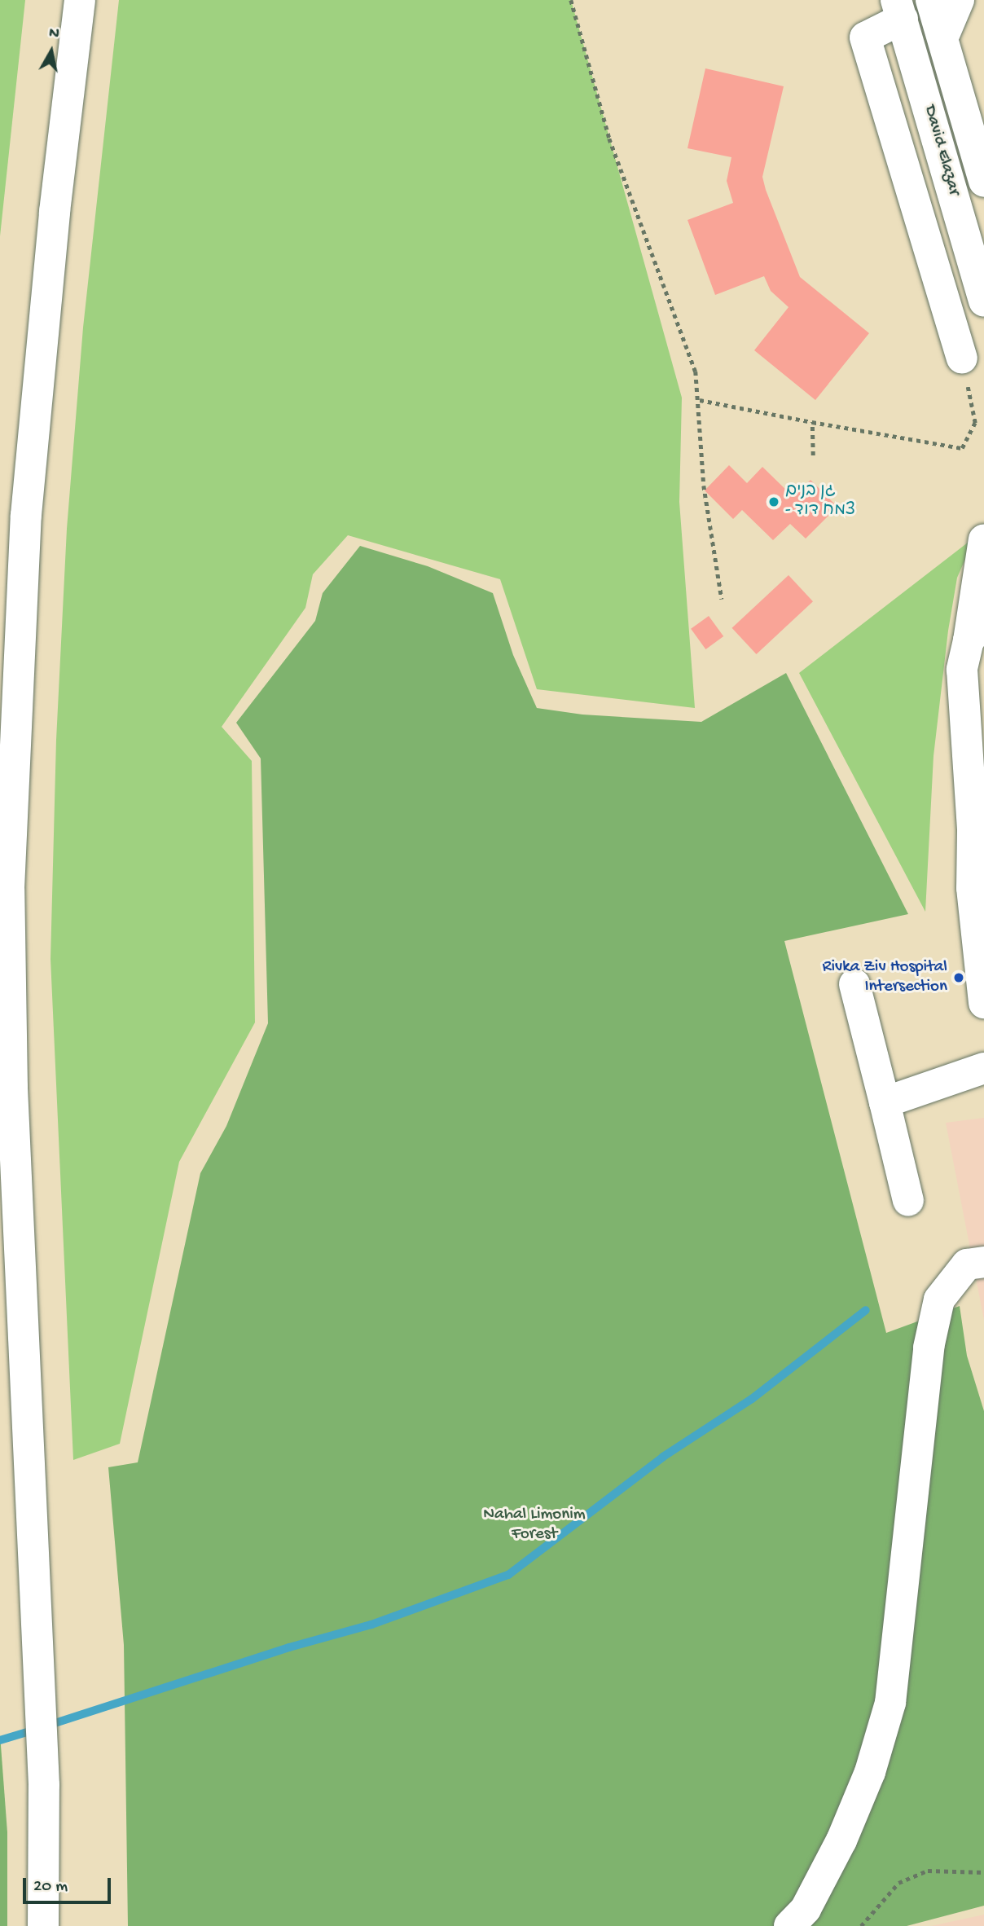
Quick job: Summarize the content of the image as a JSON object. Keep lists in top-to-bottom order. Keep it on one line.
{"streets":{"main road":["David Elazar"]},"parks":["Nahal Limonim Forest"],"places":["גן בנים - צמח דוד","Rivka Ziv Hospital Intersection"],"scale_bar":"20 m","north":"top"}
